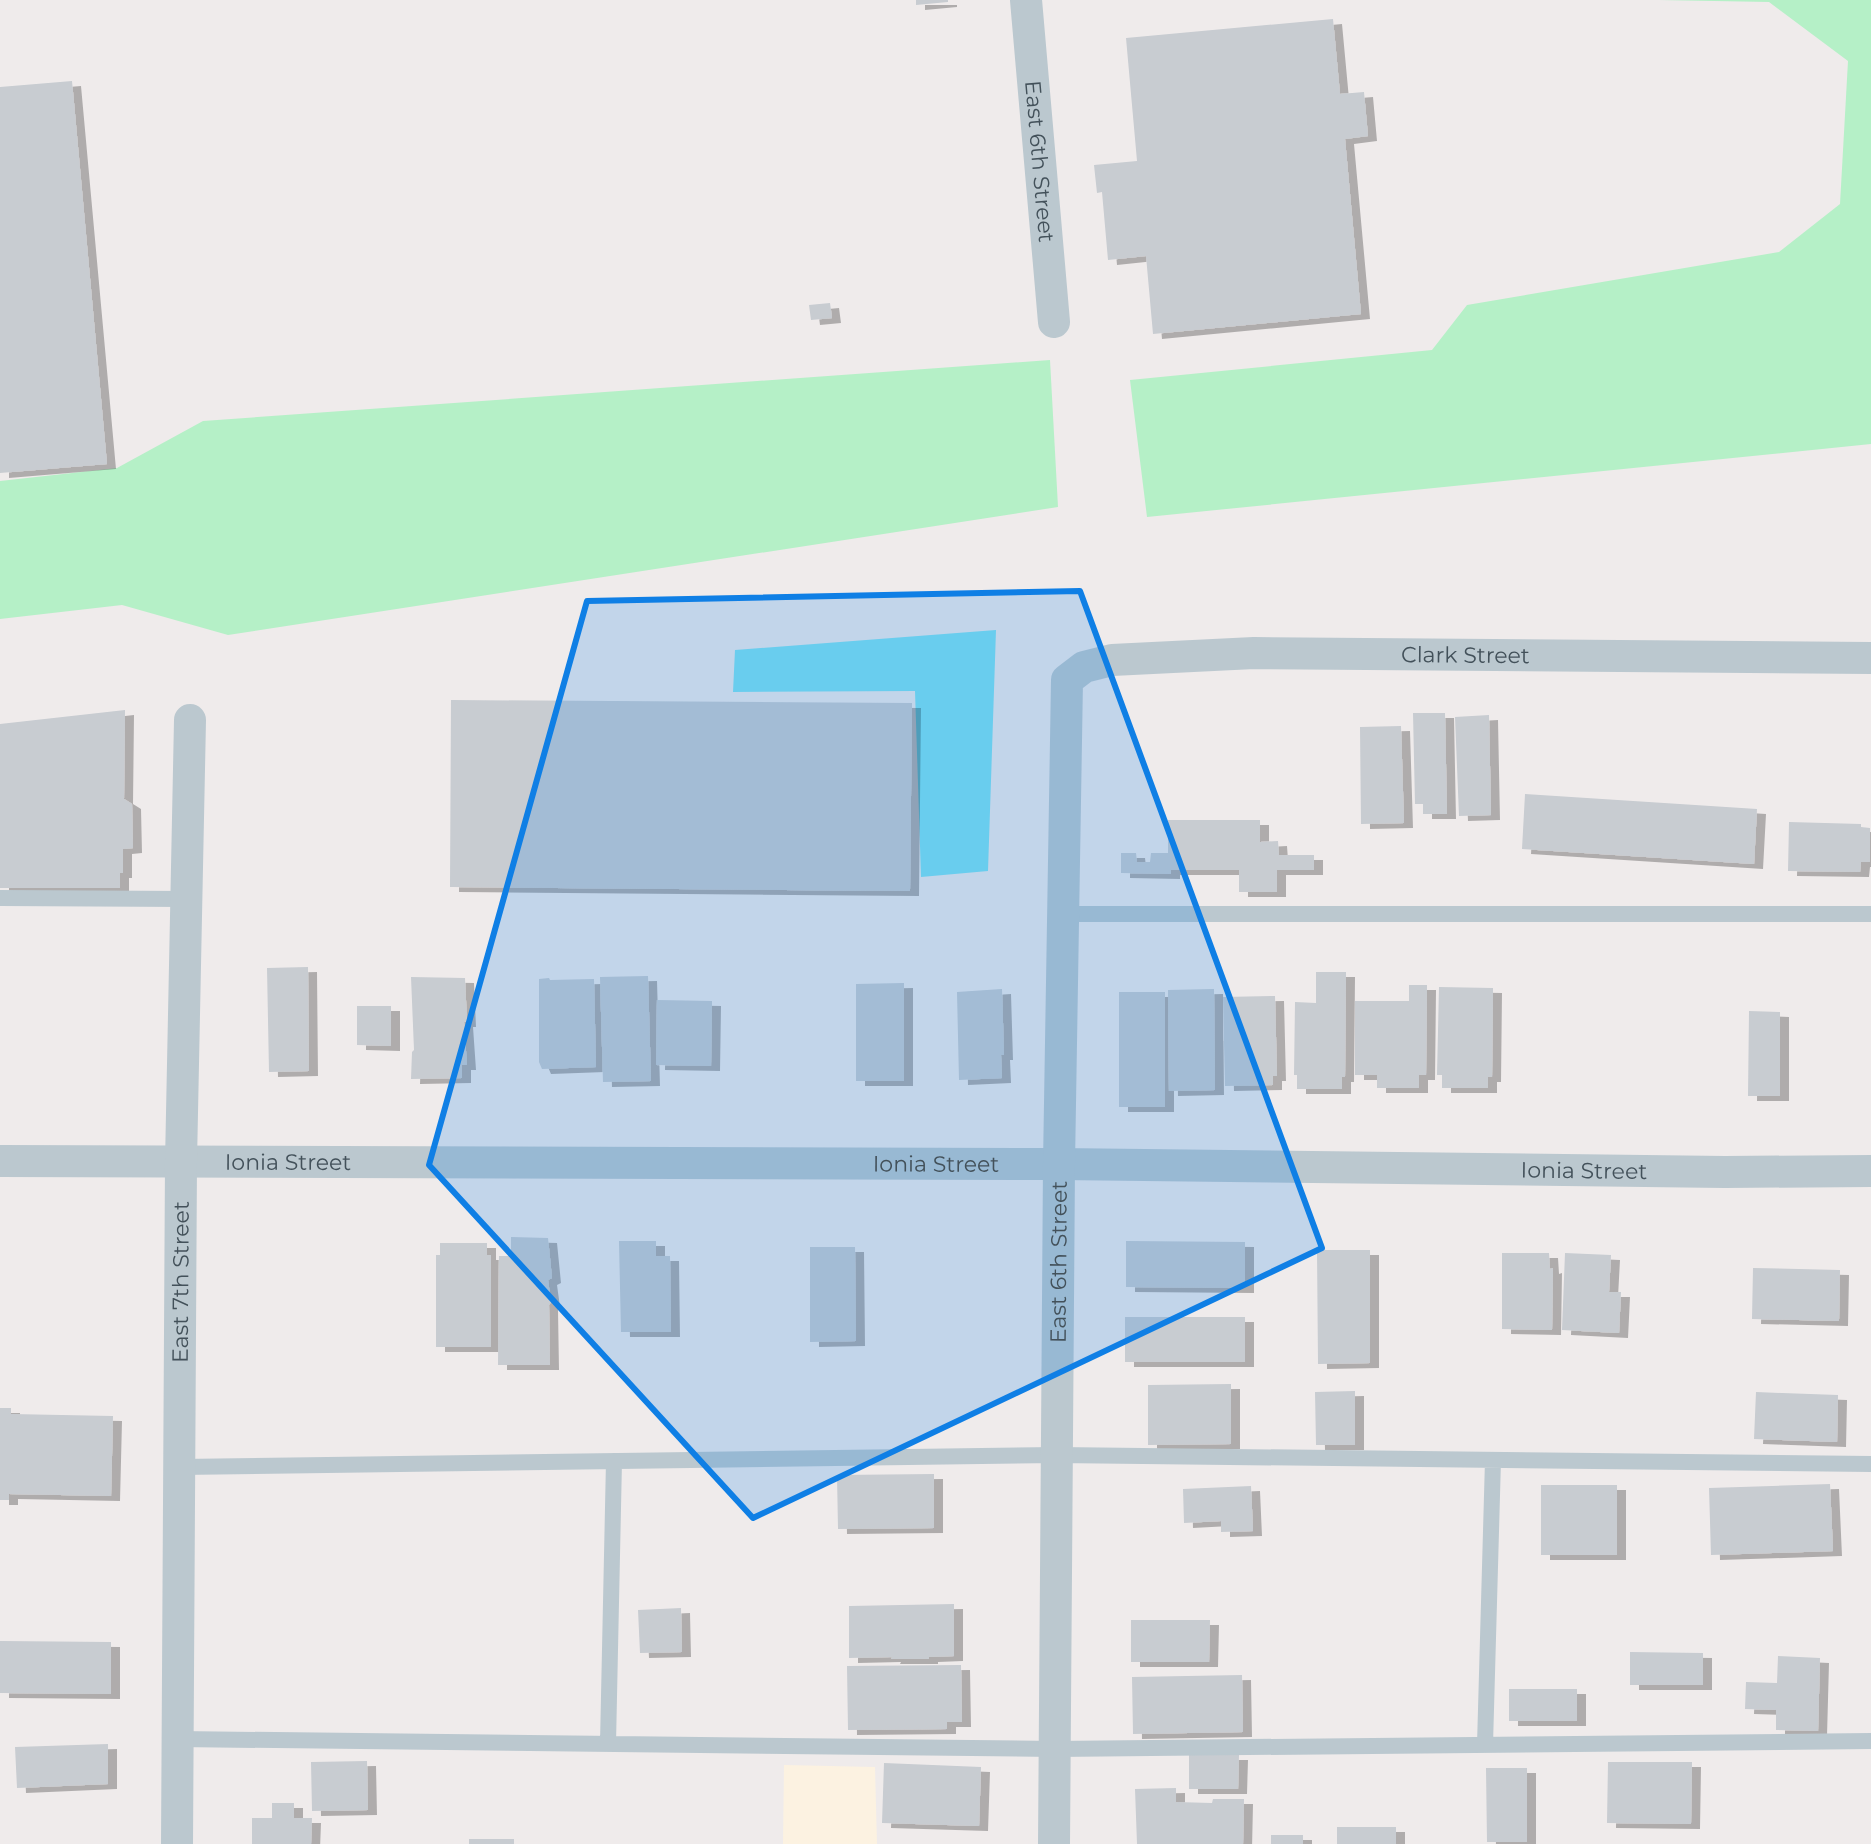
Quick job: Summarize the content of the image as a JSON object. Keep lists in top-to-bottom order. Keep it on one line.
{"streets":{"street":["East 6th Street","Clark Street","Ionia Street","East 7th Street"]},"crossings":[["East 6th Street","Clark Street"],["East 6th Street","Ionia Street"],["Ionia Street","East 7th Street"]]}
